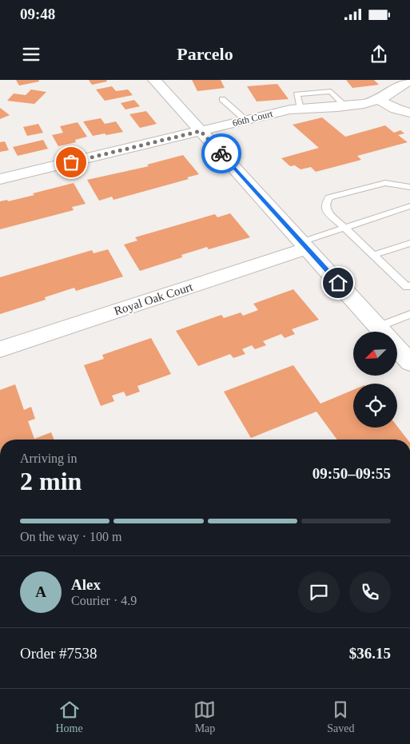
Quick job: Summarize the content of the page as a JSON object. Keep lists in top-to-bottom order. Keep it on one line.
{"streets":{"street":["66th Court","Royal Oak Court"]},"north":"bottom left","page":{"status":"09:48","header":"Parcelo","heading":["2 min","Arriving in","09:50–09:55"],"panel":["Alex","Courier · 4.9","Order #7538","$36.15"],"bar":"On the way · 100 m","round":"A","tabs":["Home","Map","Saved"]}}
